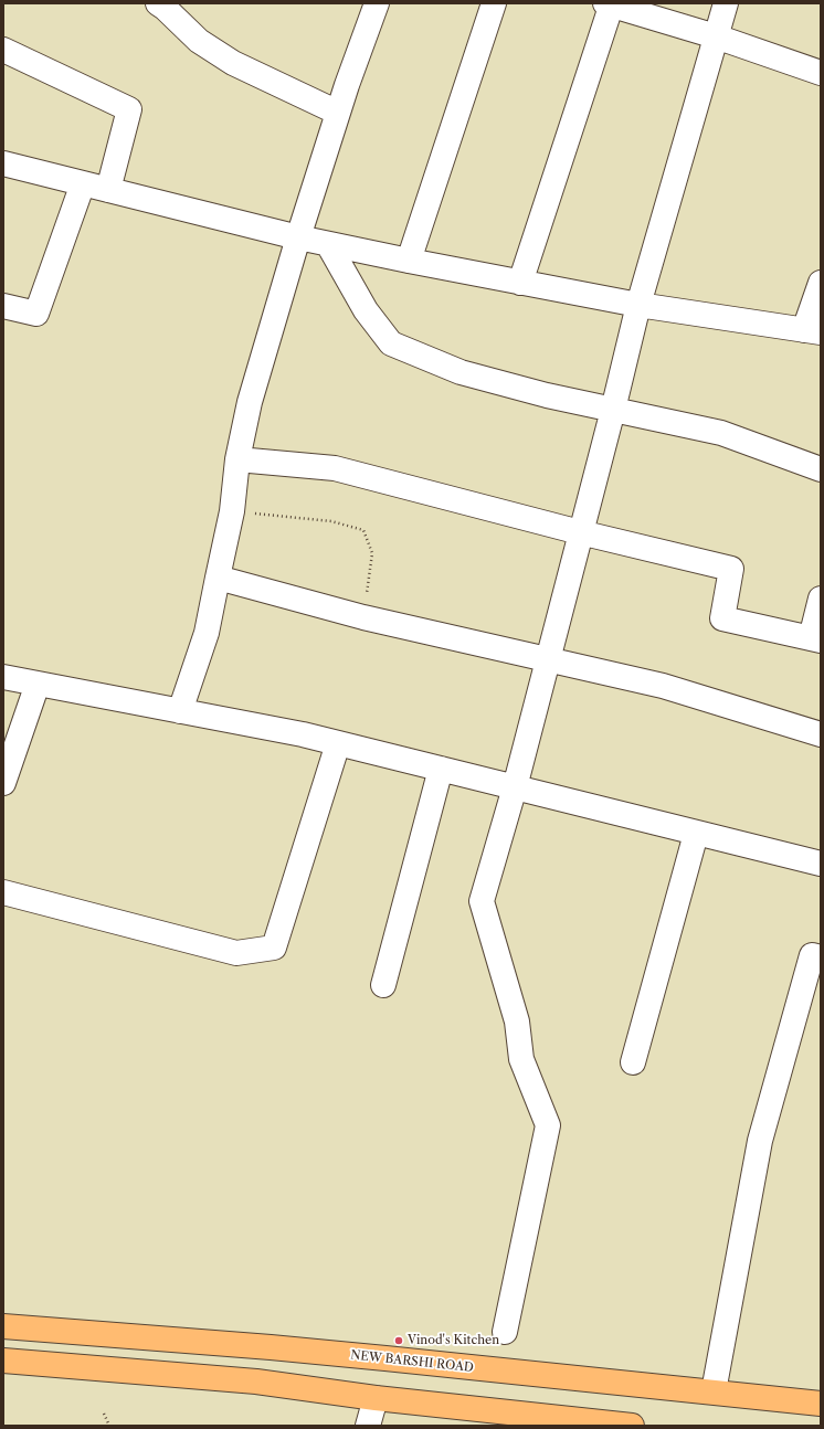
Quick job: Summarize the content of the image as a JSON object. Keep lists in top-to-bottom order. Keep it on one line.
{"streets":{"main road":["NEW BARSHI ROAD"]},"places":["Vinod's Kitchen"]}
